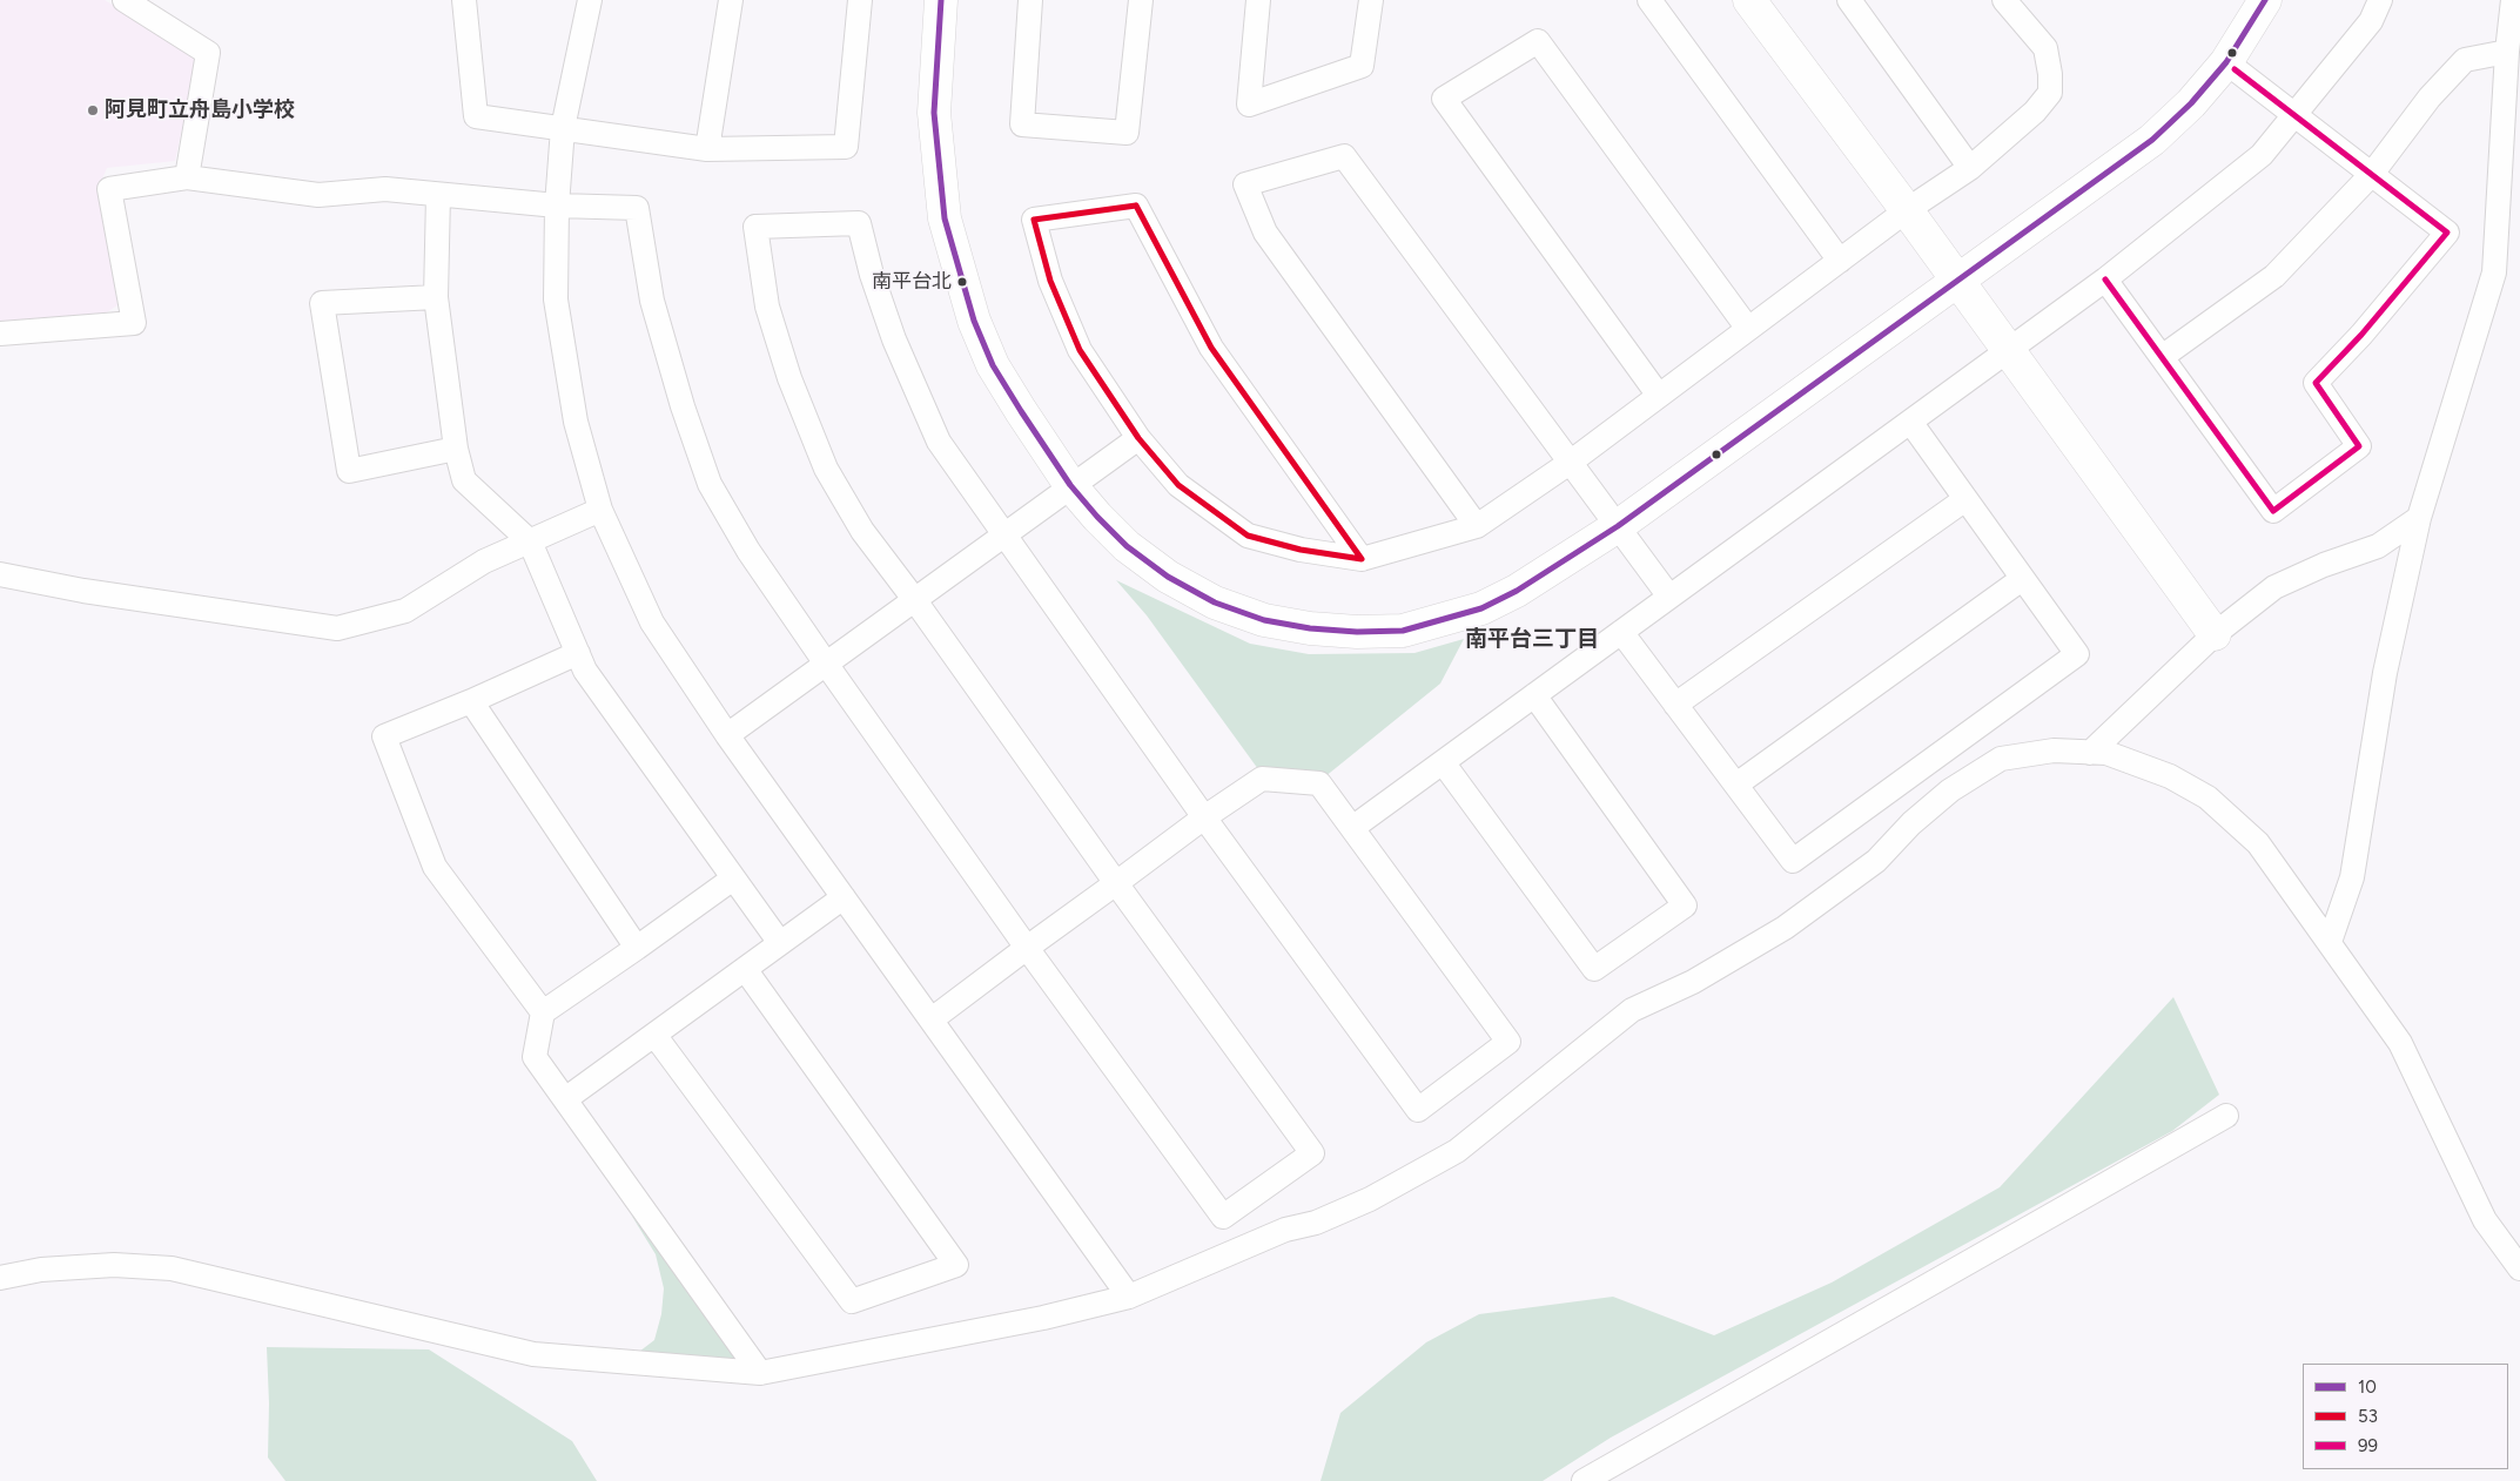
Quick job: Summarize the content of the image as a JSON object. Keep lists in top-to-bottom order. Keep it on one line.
{"districts":["南平台三丁目"],"places":["阿見町立舟島小学校","南平台北"],"lines":["transit line 10","transit line 99","transit line 53"],"legend":["10","53","99"]}
